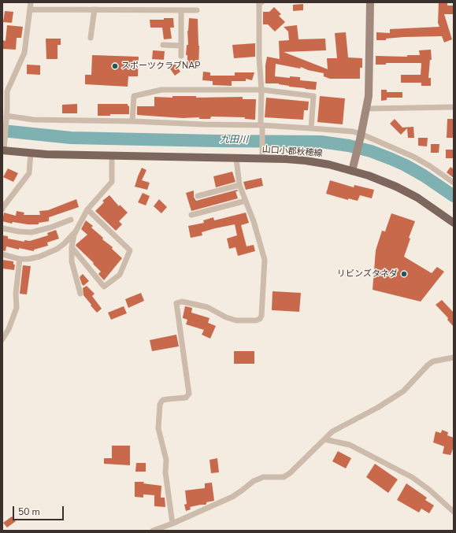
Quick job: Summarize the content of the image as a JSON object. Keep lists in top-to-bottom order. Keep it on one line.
{"streets":{"main road":["山口小郡秋穂線"]},"water":["九田川"],"places":["スポーツクラブNAP","リビンズタネダ"],"scale_bar":"50 m"}
